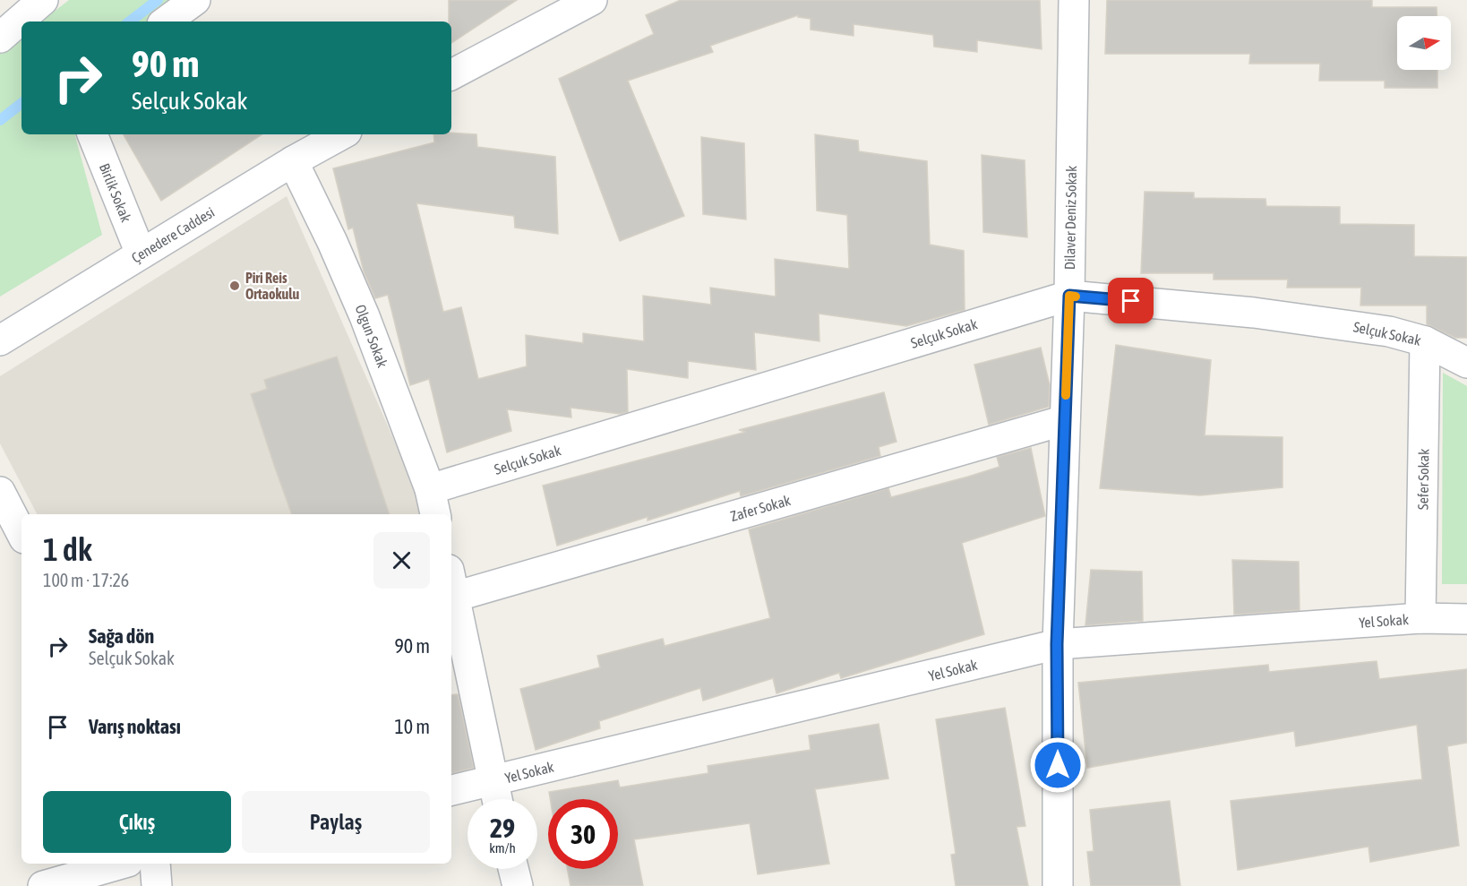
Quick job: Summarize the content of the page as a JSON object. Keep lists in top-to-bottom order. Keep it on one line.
{"streets":{"street":["Birlik Sokak","Dilaver Deniz Sokak","Çenedere Caddesi","Selçuk Sokak","Olgun Sokak","Sefer Sokak","Zafer Sokak","Yel Sokak"]},"crossings":[["Birlik Sokak","Çenedere Caddesi"],["Dilaver Deniz Sokak","Selçuk Sokak"],["Dilaver Deniz Sokak","Zafer Sokak"],["Dilaver Deniz Sokak","Yel Sokak"],["Çenedere Caddesi","Olgun Sokak"],["Selçuk Sokak","Olgun Sokak"],["Selçuk Sokak","Sefer Sokak"],["Sefer Sokak","Yel Sokak"]],"places":["Piri Reis Ortaokulu"],"north":"right","page":{"turn":["90 m","Selçuk Sokak"],"heading":["1 dk","100 m · 17:26"],"list":[{"name":"Sağa dön","note":"Selçuk Sokak","value":"90 m"},{"name":"Varış noktası","value":"10 m"}],"buttons":["Çıkış","Paylaş"],"speed":"29 km/h","limit":"30"}}
